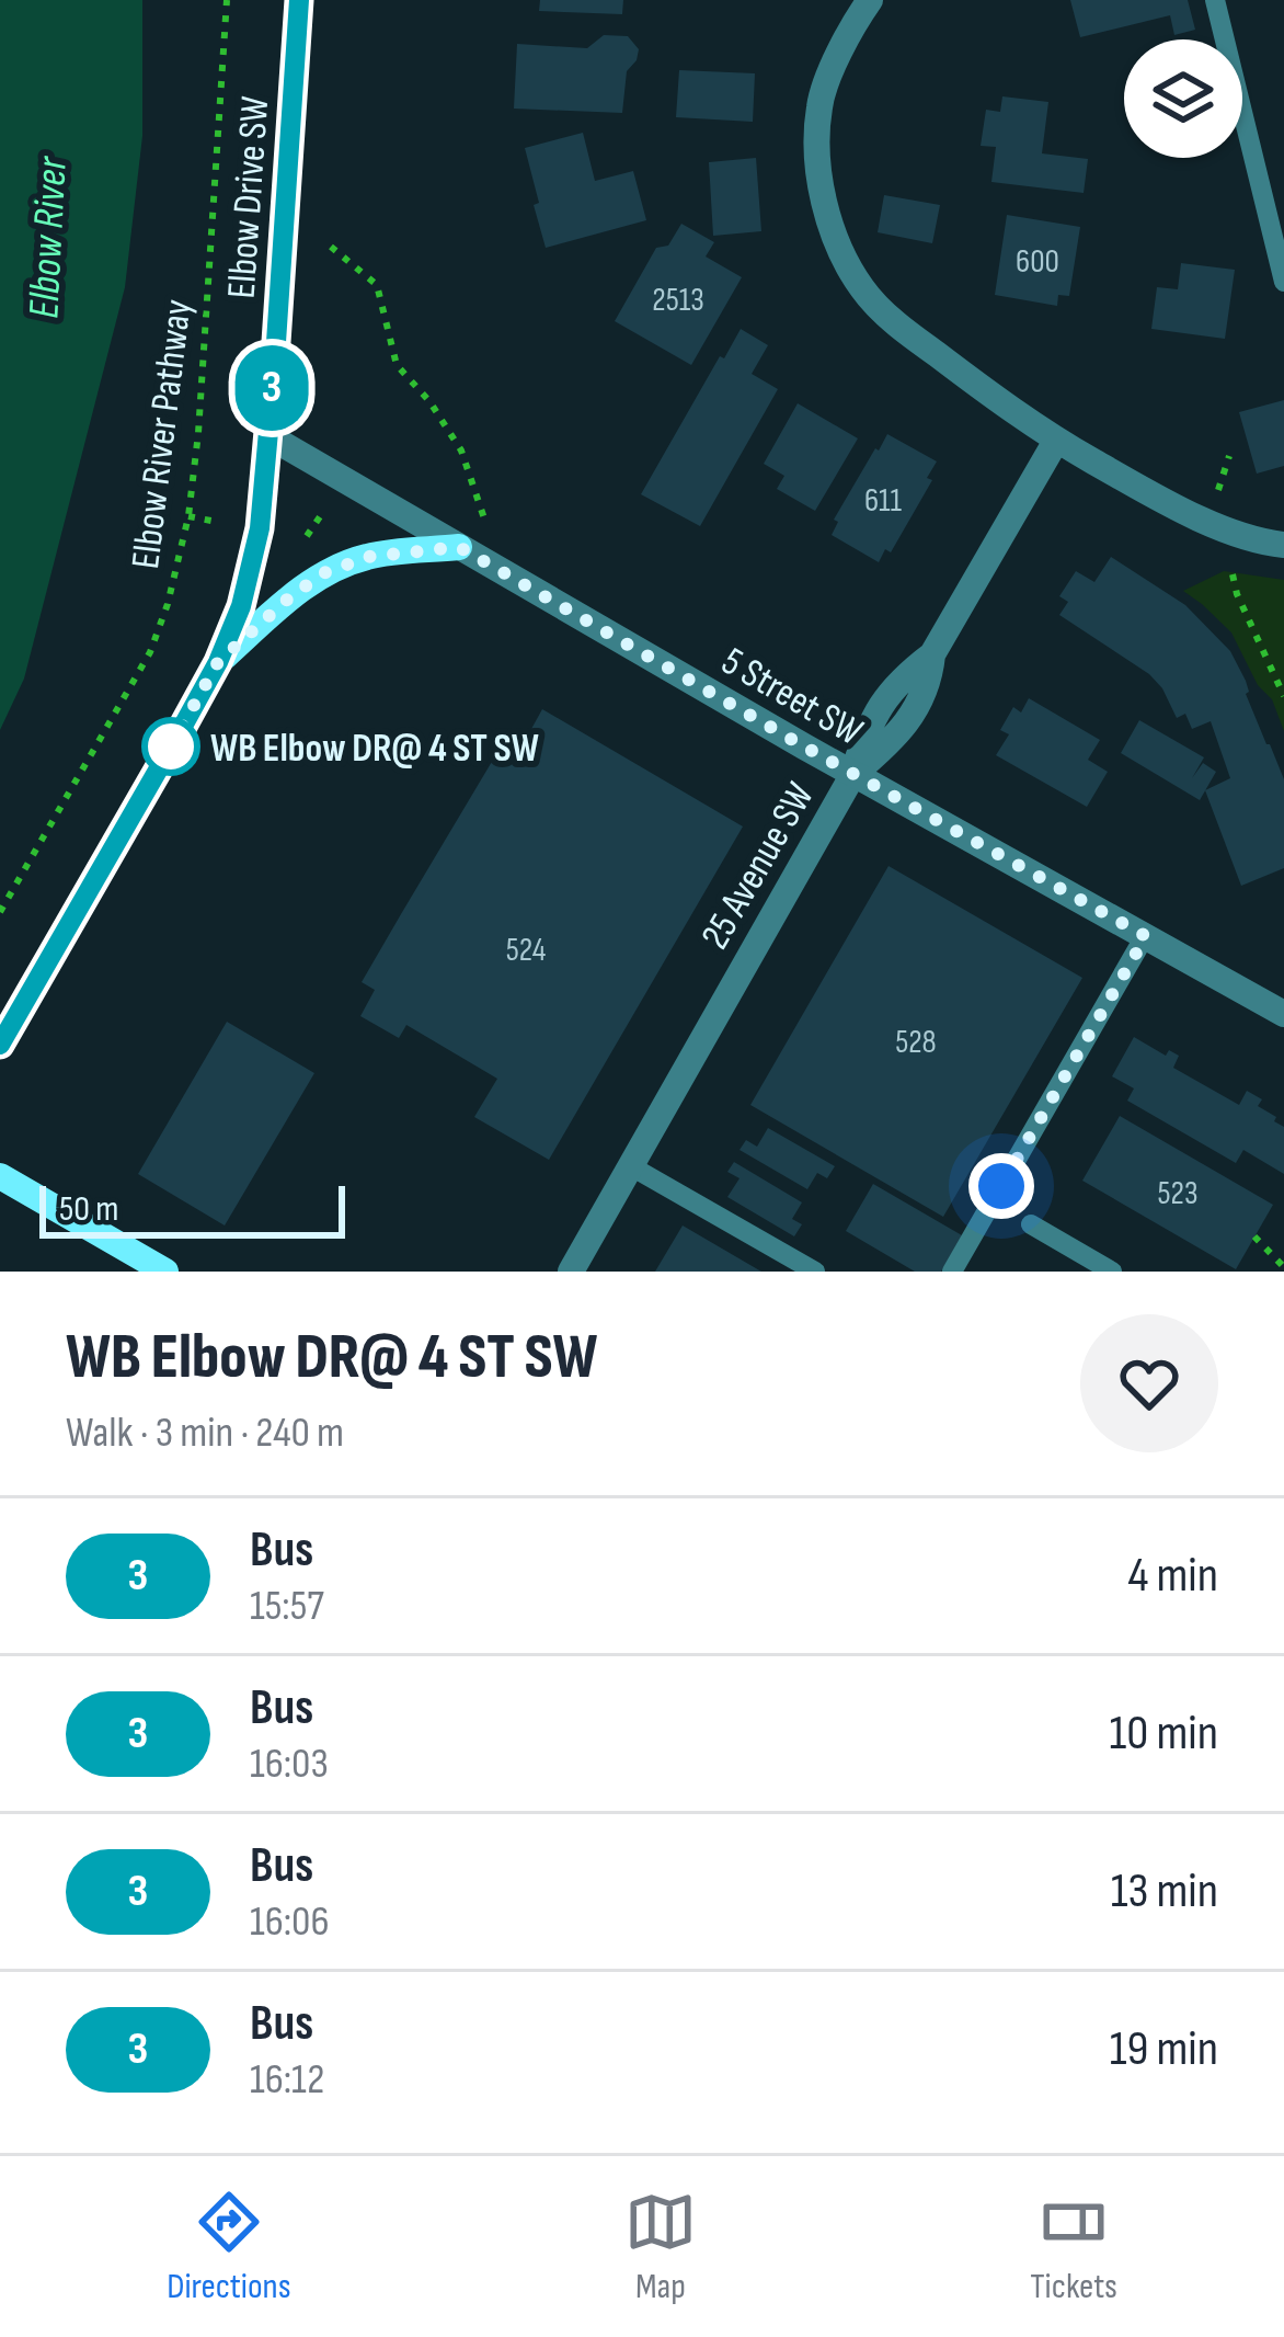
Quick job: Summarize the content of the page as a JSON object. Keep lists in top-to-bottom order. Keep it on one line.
{"streets":{"main road":["Elbow Drive SW"],"street":["5 Street SW","25 Avenue SW"],"path":["Elbow River Pathway"]},"crossings":[["Elbow Drive SW","5 Street SW"],["5 Street SW","25 Avenue SW"]],"water":["Elbow River"],"places":["WB Elbow DR@ 4 ST SW"],"lines":["bus line 3"],"house_numbers":["600","2513","611","524","528","523"],"scale_bar":"50 m","page":{"on_map":"3","scale":"50 m","heading":["WB Elbow DR@ 4 ST SW","Walk · 3 min · 240 m"],"list":[{"mark":"3","name":"Bus","note":"15:57","value":"4 min"},{"mark":"3","name":"Bus","note":"16:03","value":"10 min"},{"mark":"3","name":"Bus","note":"16:06","value":"13 min"},{"mark":"3","name":"Bus","note":"16:12","value":"19 min"}],"tabs":["Directions","Map","Tickets"]}}
